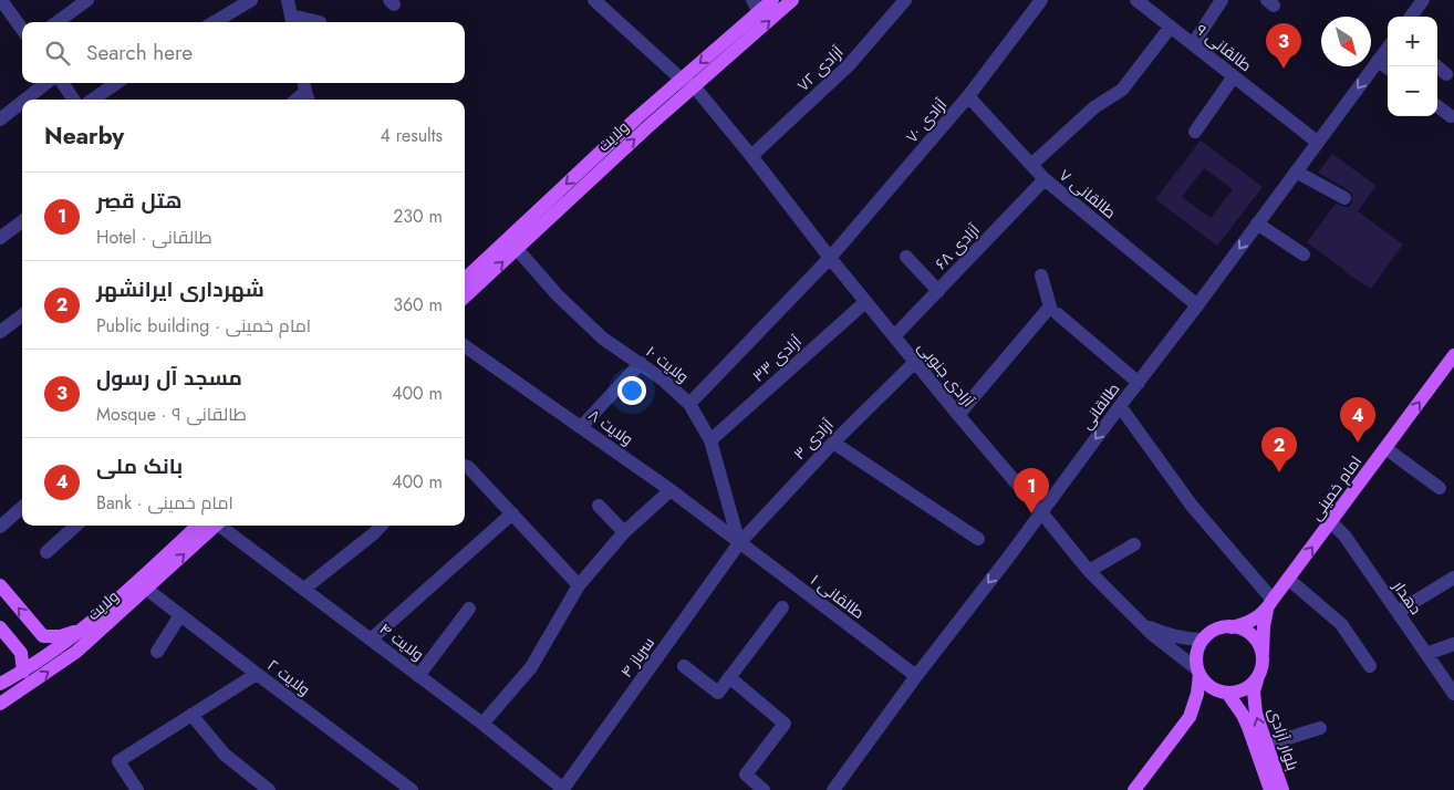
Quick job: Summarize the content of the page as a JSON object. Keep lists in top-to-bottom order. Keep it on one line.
{"streets":{"main road":["ولایت","امام خمینی","بلوار آزادی"],"street":["طالقانی ۹","آزادی ۷۲","آزادی ۷۰","طالقانی ۷","آزادی ۶۸","آزادی ۳۳","ولایت ۱۰","آزادی جنوبی","طالقانی","ولایت ۸","آزادی ۳","طالقانی ۱","دهدار","ولایت ۴","سرباز ۴","ولایت ۲"]},"crossings":[["طالقانی ۹","طالقانی"],["آزادی ۷۲","آزادی جنوبی"],["آزادی ۷۰","طالقانی ۷"],["آزادی ۷۰","ولایت ۱۰"],["آزادی ۷۰","آزادی جنوبی"],["ولایت","ولایت ۱۰"],["ولایت","آزادی جنوبی"],["ولایت","ولایت ۲"],["طالقانی ۷","آزادی ۶۸"],["طالقانی ۷","طالقانی"],["آزادی ۶۸","آزادی جنوبی"],["آزادی ۳۳","ولایت ۱۰"],["آزادی ۳۳","آزادی جنوبی"],["ولایت ۱۰","ولایت ۸"],["ولایت ۱۰","آزادی ۳"],["ولایت ۱۰","طالقانی ۱"],["ولایت ۱۰","سرباز ۴"],["آزادی جنوبی","طالقانی"],["آزادی جنوبی","آزادی ۳"],["آزادی جنوبی","امام خمینی"],["آزادی جنوبی","بلوار آزادی"],["طالقانی","طالقانی ۱"],["ولایت ۸","آزادی ۳"],["ولایت ۸","طالقانی ۱"],["ولایت ۸","سرباز ۴"],["آزادی ۳","طالقانی ۱"],["آزادی ۳","سرباز ۴"],["امام خمینی","دهدار"],["امام خمینی","بلوار آزادی"],["طالقانی ۱","سرباز ۴"],["ولایت ۴","سرباز ۴"]],"one_way":["طالقانی","امام خمینی"],"north":"bottom right","page":{"map_buttons":["+","−"],"search":"Search here","pins":["3","4","2","1"],"heading":["Nearby","4 results"],"list":[{"mark":"1","name":"هتل قصِر","note":"Hotel · طالقانی","value":"230 m"},{"mark":"2","name":"شهرداری ایرانشهر","note":"Public building · امام خمینی","value":"360 m"},{"mark":"3","name":"مسجد آل رسول","note":"Mosque · طالقانی ۹","value":"400 m"},{"mark":"4","name":"بانک ملی","note":"Bank · امام خمینی","value":"400 m"}]}}
